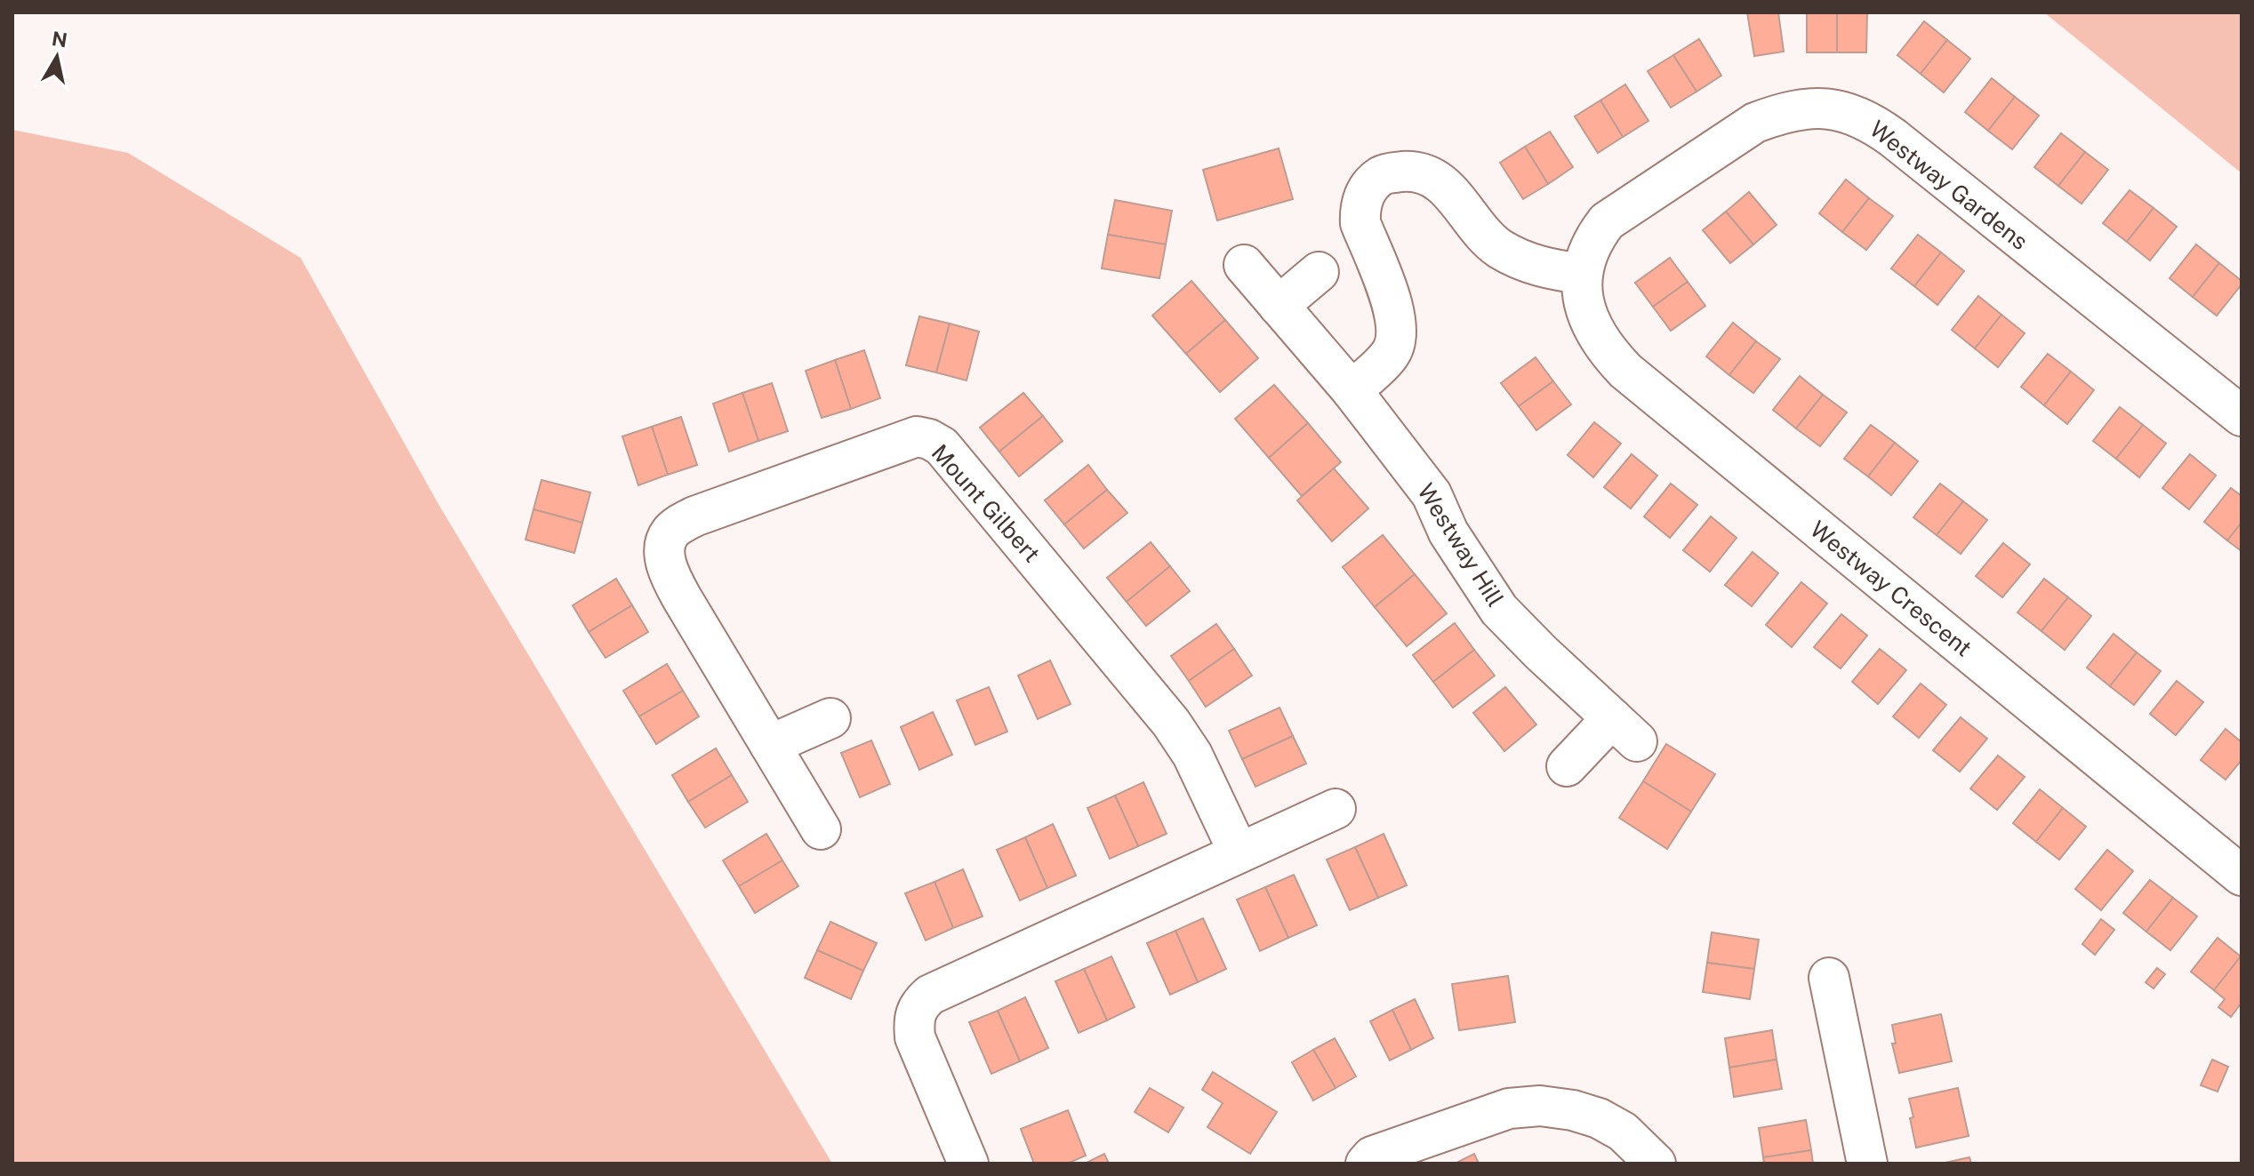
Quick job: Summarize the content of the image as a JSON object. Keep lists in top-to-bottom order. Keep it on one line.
{"streets":{"street":["Westway Gardens","Mount Gilbert","Westway Hill","Westway Crescent"]},"crossings":[["Westway Gardens","Westway Crescent"]],"north":"top"}
